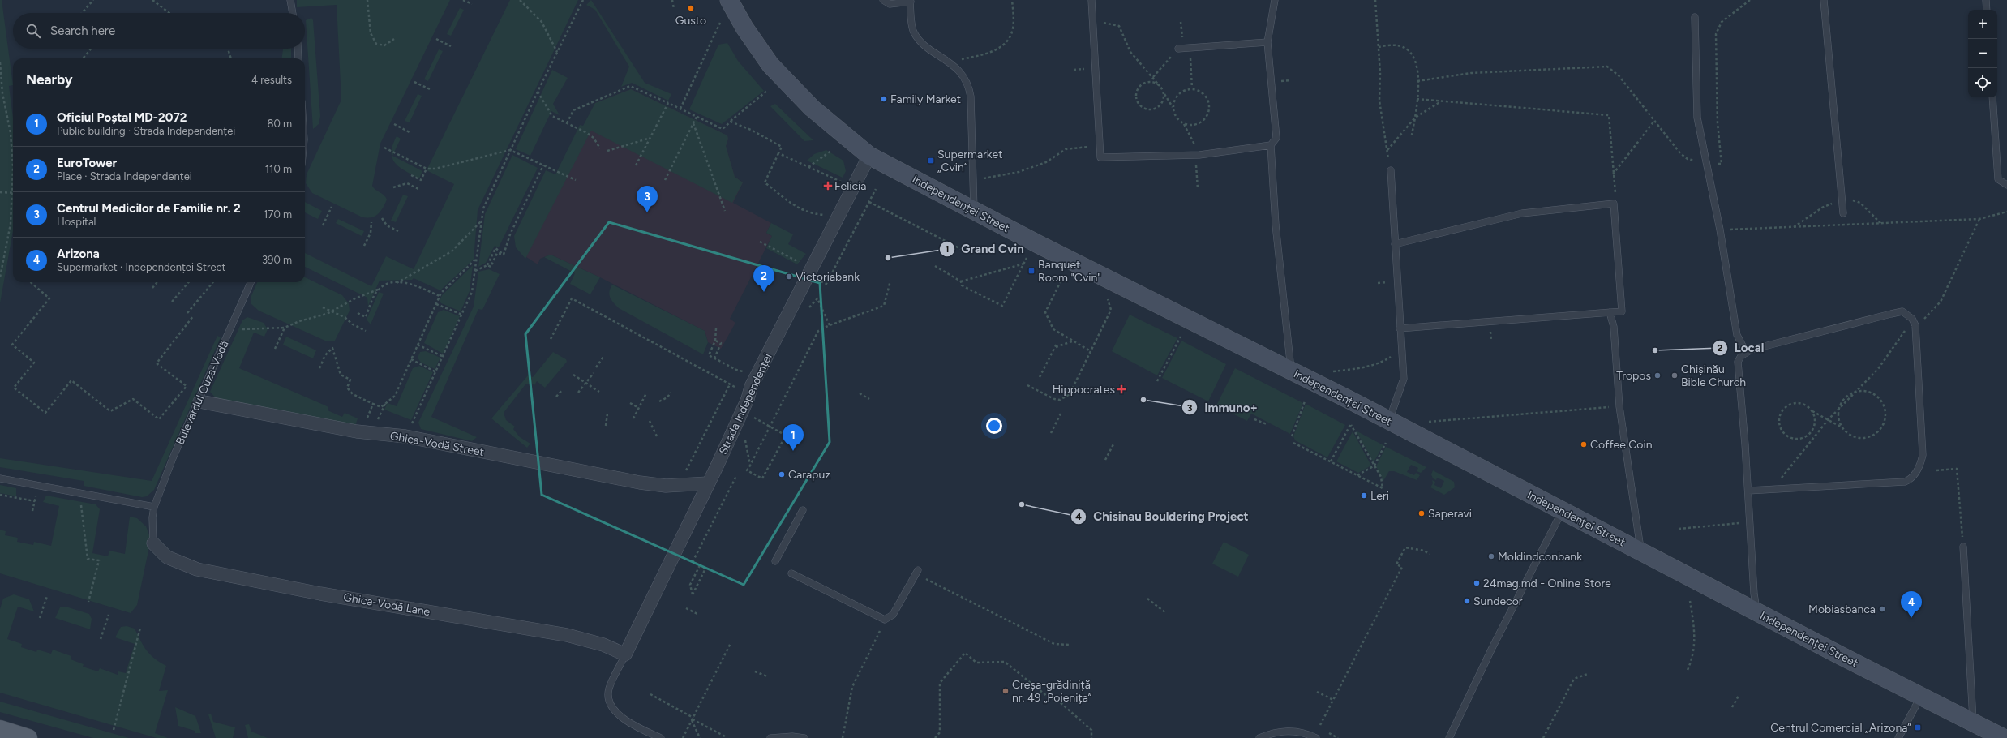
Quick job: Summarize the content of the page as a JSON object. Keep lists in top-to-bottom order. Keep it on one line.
{"streets":{"main road":["Independenței Street"],"street":["Strada Independenței","Ghica-Vodă Street","Ghica-Vodă Lane"],"lane":["Bulevardul Cuza-Vodă"]},"crossings":[["Independenței Street","Strada Independenței"],["Bulevardul Cuza-Vodă","Ghica-Vodă Street"],["Bulevardul Cuza-Vodă","Ghica-Vodă Lane"],["Strada Independenței","Ghica-Vodă Street"],["Strada Independenței","Ghica-Vodă Lane"]],"places":{"other":["Gusto","Family Market","Grand Cvin","Victoriabank","Local","Tropos","Chișinău Bible Church","Immuno+","Coffee Coin","Carapuz","Leri","Chisinau Bouldering Project","Saperavi","Moldindconbank","24mag.md - Online Store","Sundecor","Mobiasbanca","Creșa-grădiniță nr. 49 „Poienița”"],"transit":["Supermarket „Cvin“","Banquet Room \"Cvin\"","Centrul Comercial „Arizona”"],"health":["Felicia","Hippocrates"]},"page":{"map_buttons":["+","−"],"search":"Search here","heading":["Nearby","4 results"],"list":[{"mark":"1","name":"Oficiul Poștal MD-2072","note":"Public building · Strada Independenței","value":"80 m"},{"mark":"2","name":"EuroTower","note":"Place · Strada Independenței","value":"110 m"},{"mark":"3","name":"Centrul Medicilor de Familie nr. 2","note":"Hospital","value":"170 m"},{"mark":"4","name":"Arizona","note":"Supermarket · Independenței Street","value":"390 m"}],"pins":["3","2","1","4"]}}
